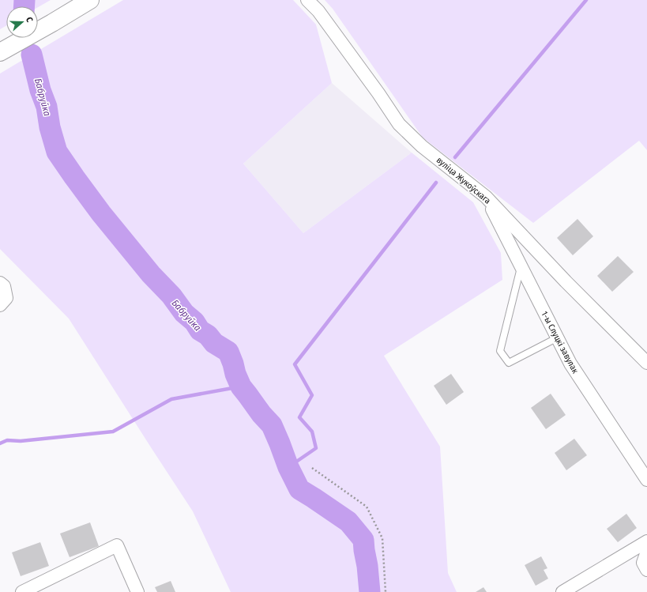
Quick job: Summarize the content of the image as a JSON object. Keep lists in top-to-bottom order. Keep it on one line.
{"streets":{"street":["вуліца Жукоўскага","1-ы Слуцкі завулак"]},"crossings":[["вуліца Жукоўскага","1-ы Слуцкі завулак"]],"water":["Бабруйка"],"north":"right"}
